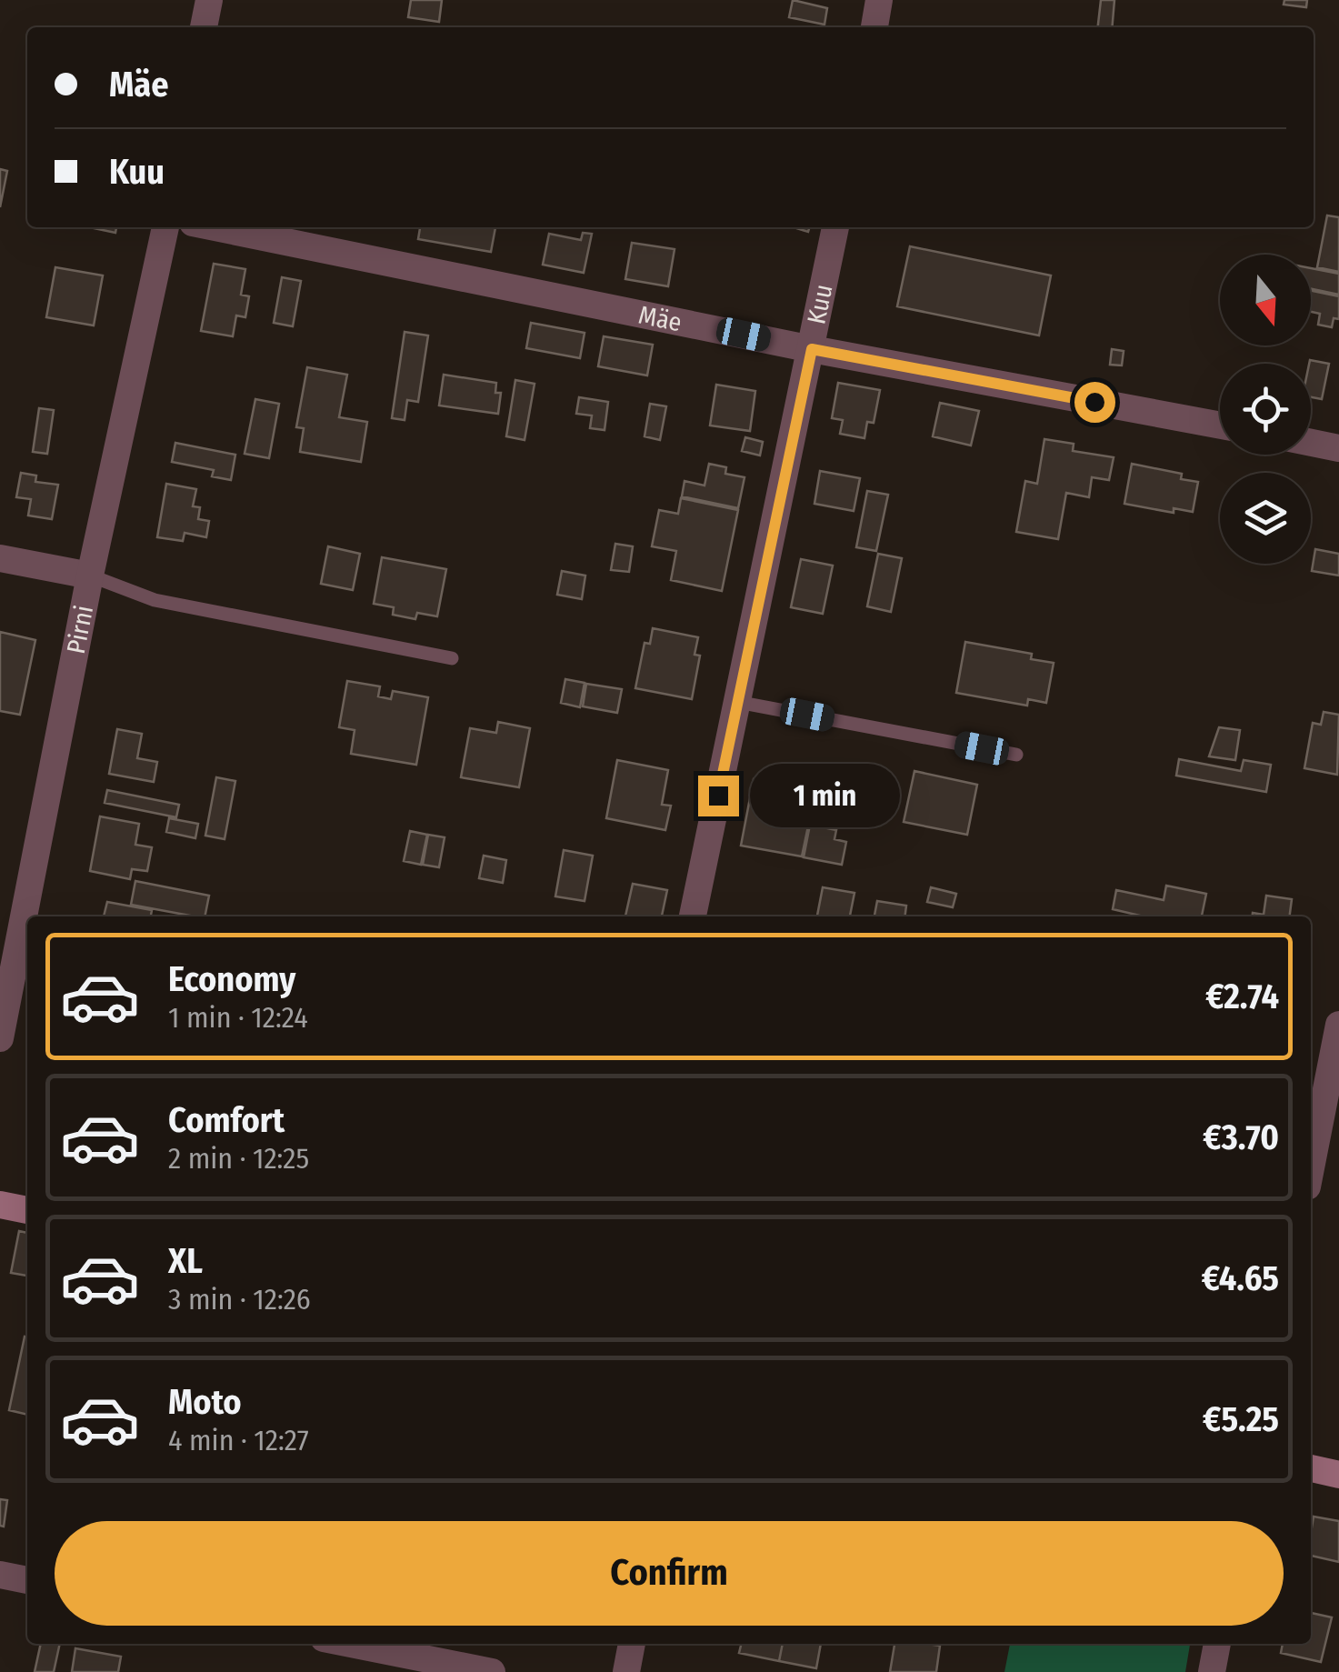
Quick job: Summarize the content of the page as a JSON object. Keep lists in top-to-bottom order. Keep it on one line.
{"streets":{"street":["Kuu","Mäe","Pirni"]},"crossings":[["Kuu","Mäe"]],"north":"bottom","page":{"banner":["Mäe","Kuu"],"bubble":"1 min","list":[{"name":"Economy","note":"1 min · 12:24","value":"€2.74"},{"name":"Comfort","note":"2 min · 12:25","value":"€3.70"},{"name":"XL","note":"3 min · 12:26","value":"€4.65"},{"name":"Moto","note":"4 min · 12:27","value":"€5.25"}],"buttons":"Confirm"}}
